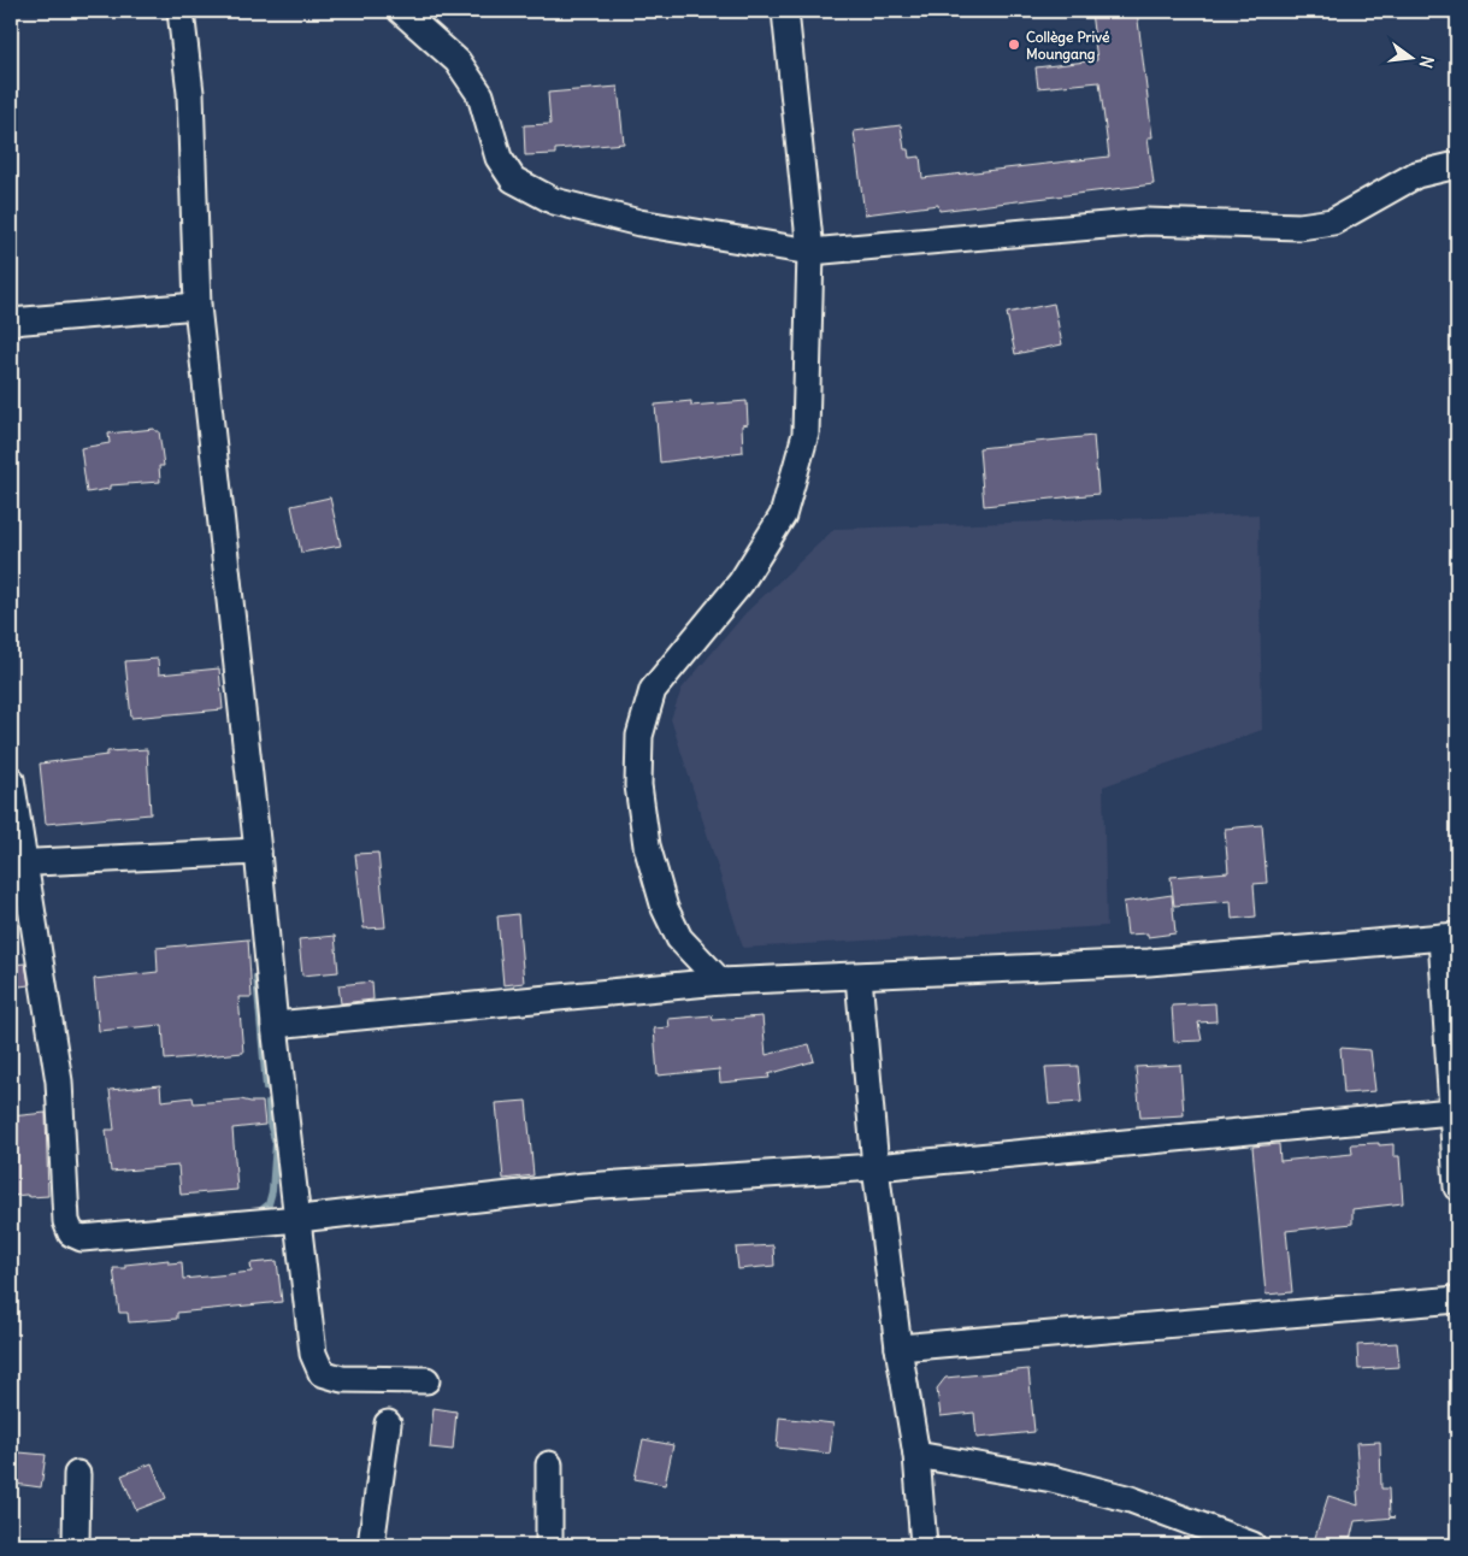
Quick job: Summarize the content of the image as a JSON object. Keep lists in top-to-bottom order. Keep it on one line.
{"places":["Collège Privé Moungang"],"north":"right"}
